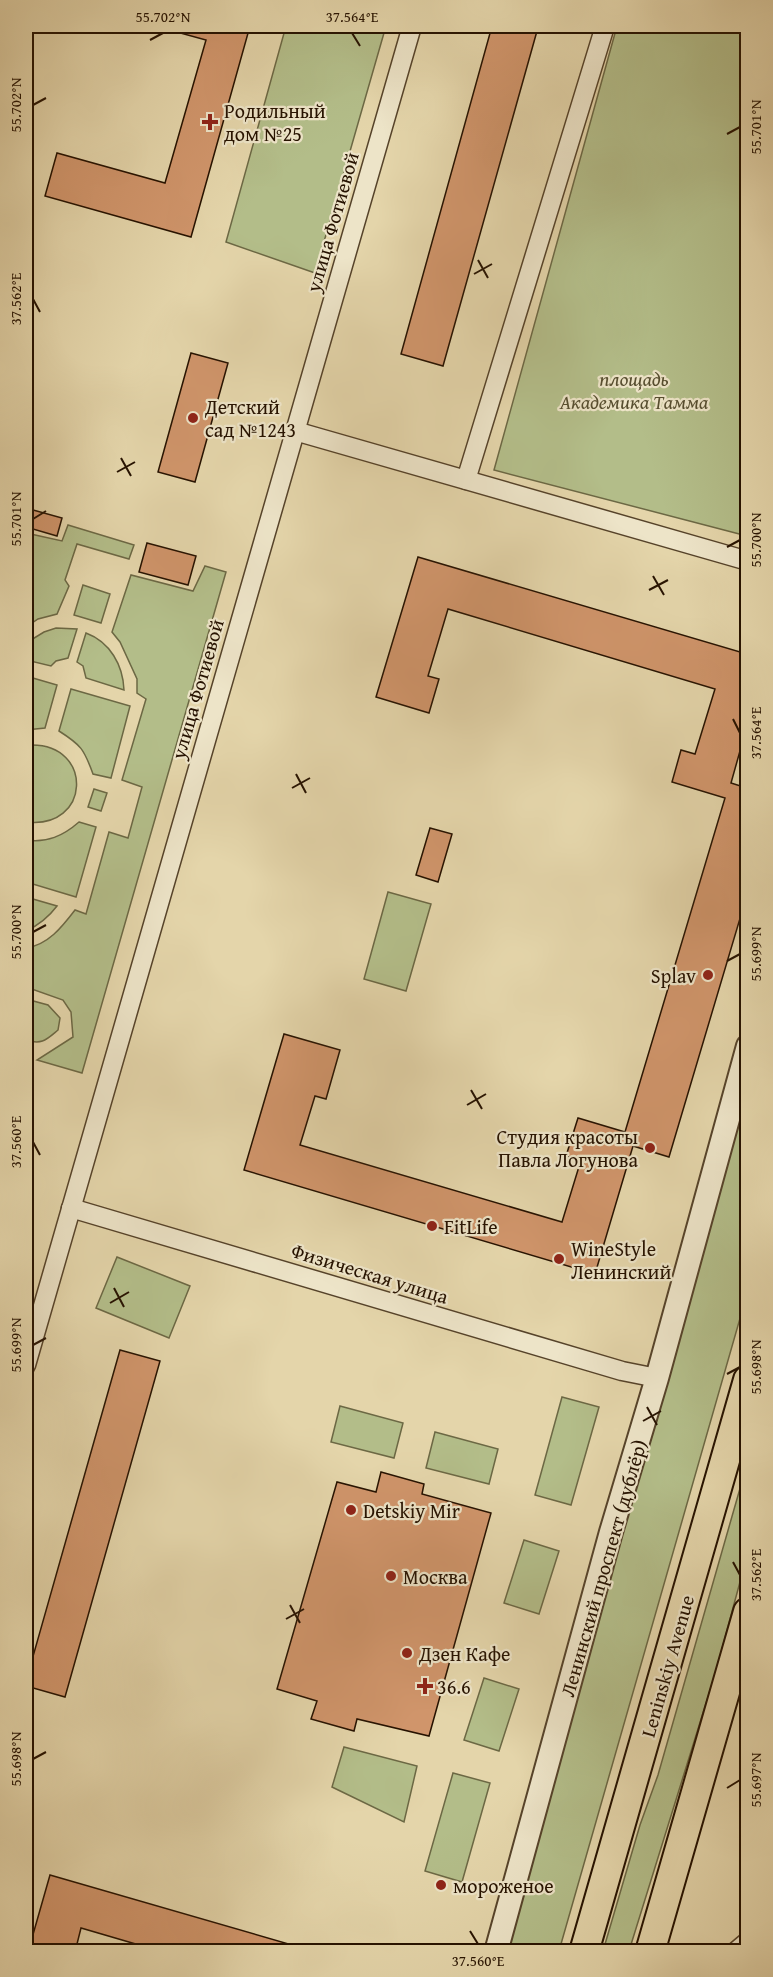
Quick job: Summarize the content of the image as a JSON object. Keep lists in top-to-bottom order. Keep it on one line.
{"streets":{"main road":["Leninskiy Avenue"],"street":["улица Фотиевой","Физическая улица","Ленинский проспект (дублёр)"]},"crossings":[["улица Фотиевой","Физическая улица"],["Физическая улица","Ленинский проспект (дублёр)"]],"parks":["площадь Академика Тамма"],"places":{"health":["Родильный дом №25","36.6"],"other":["Детский сад №1243","Splav","Студия красоты Павла Логунова","FitLife","WineStyle Ленинский","Detskiy Mir","Москва","Дзен Кафе","мороженое"]},"coordinates":["55.702°N","37.564°E","55.701°N","37.562°E","55.700°N","55.699°N","37.560°E","55.698°N","55.697°N"]}
